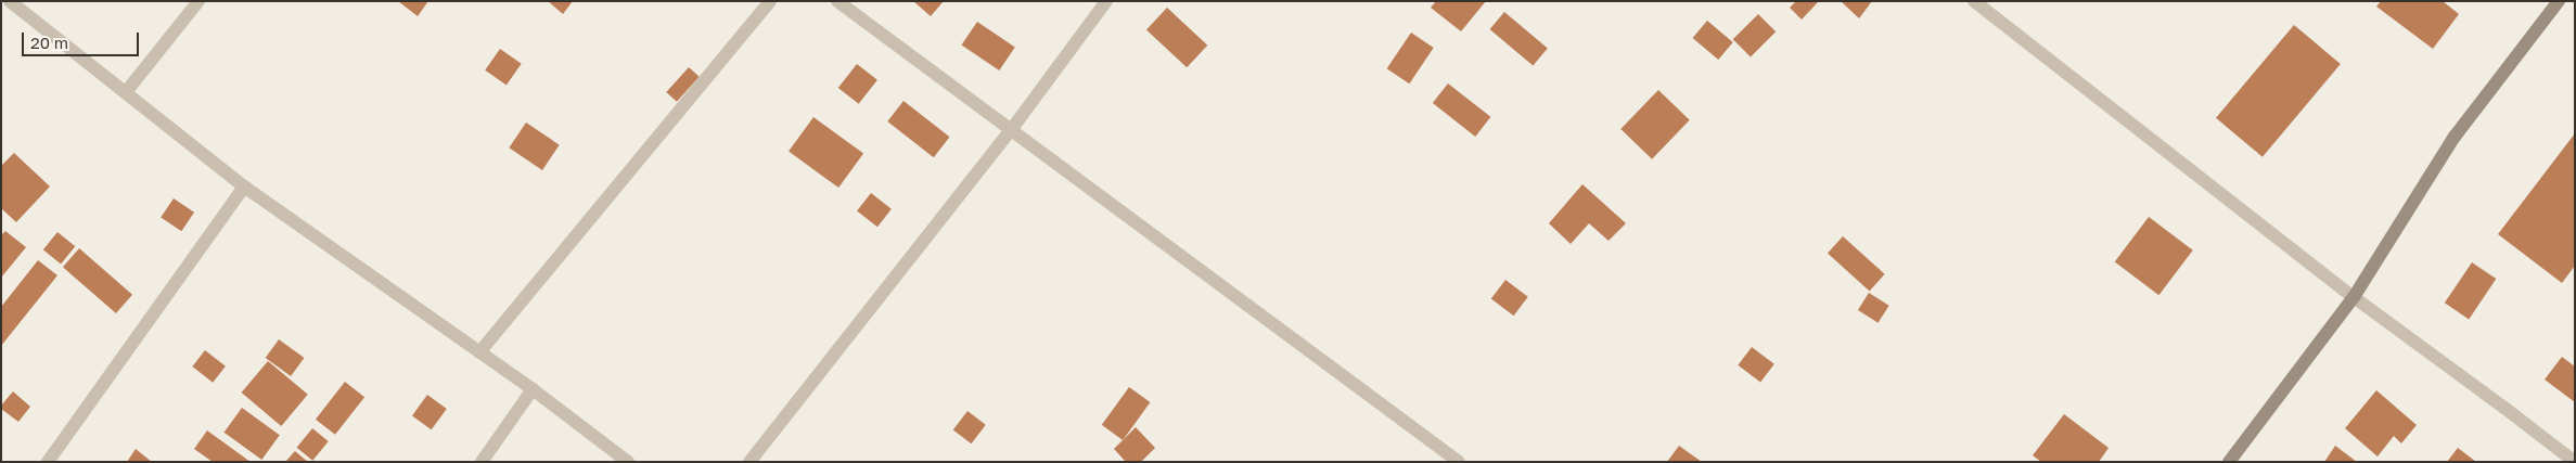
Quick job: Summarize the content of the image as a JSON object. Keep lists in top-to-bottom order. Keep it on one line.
{"scale_bar":"20 m"}
